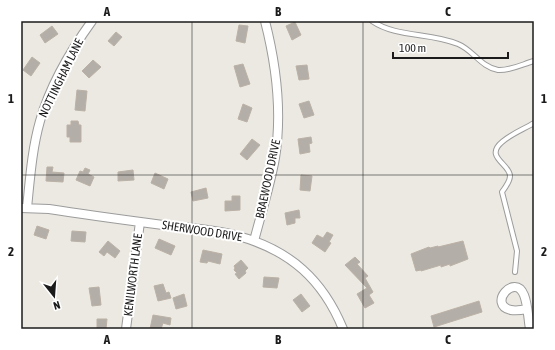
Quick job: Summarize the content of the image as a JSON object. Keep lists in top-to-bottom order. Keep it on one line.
{"streets":{"street":["NOTTINGHAM LANE","BRAEWOOD DRIVE","SHERWOOD DRIVE","KENILWORTH LANE"]},"crossings":[["NOTTINGHAM LANE","SHERWOOD DRIVE"],["BRAEWOOD DRIVE","SHERWOOD DRIVE"],["SHERWOOD DRIVE","KENILWORTH LANE"]],"scale_bar":"100 m","north":"bottom","grid":{"columns":["A","B","C"],"rows":["1","2"]}}
